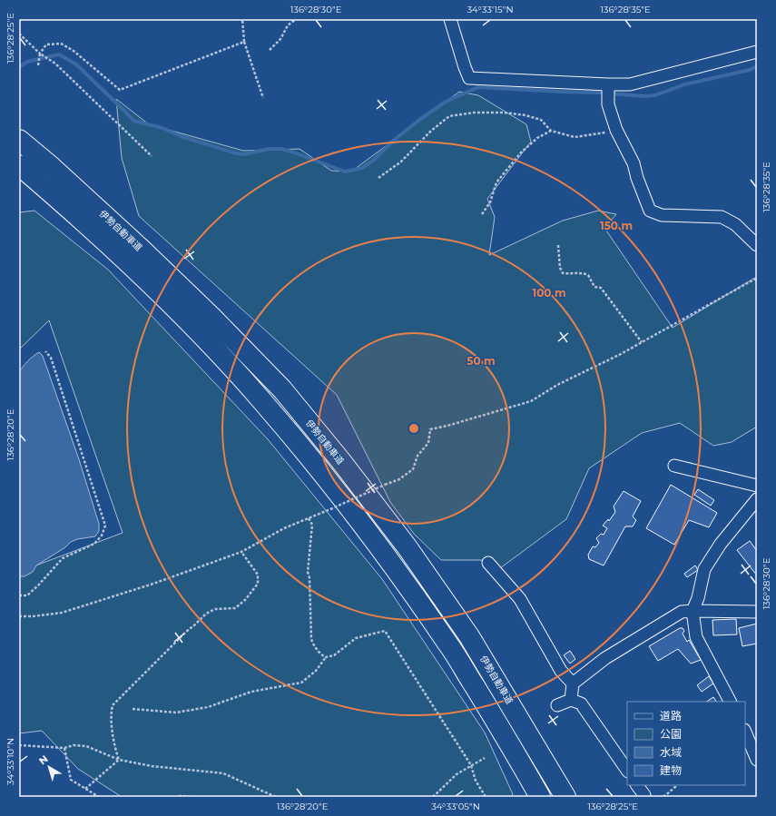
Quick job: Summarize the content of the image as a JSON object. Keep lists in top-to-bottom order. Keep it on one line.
{"streets":{"highway":["伊勢自動車道"]},"legend":["道路","公園","水域","建物"],"north":"top left","coordinates":["136°28'30\"E","34°33'15\"N","136°28'35\"E","136°28'25\"E","136°28'20\"E","34°33'10\"N","34°33'05\"N"],"rings":["150 m","100 m","50 m"]}
